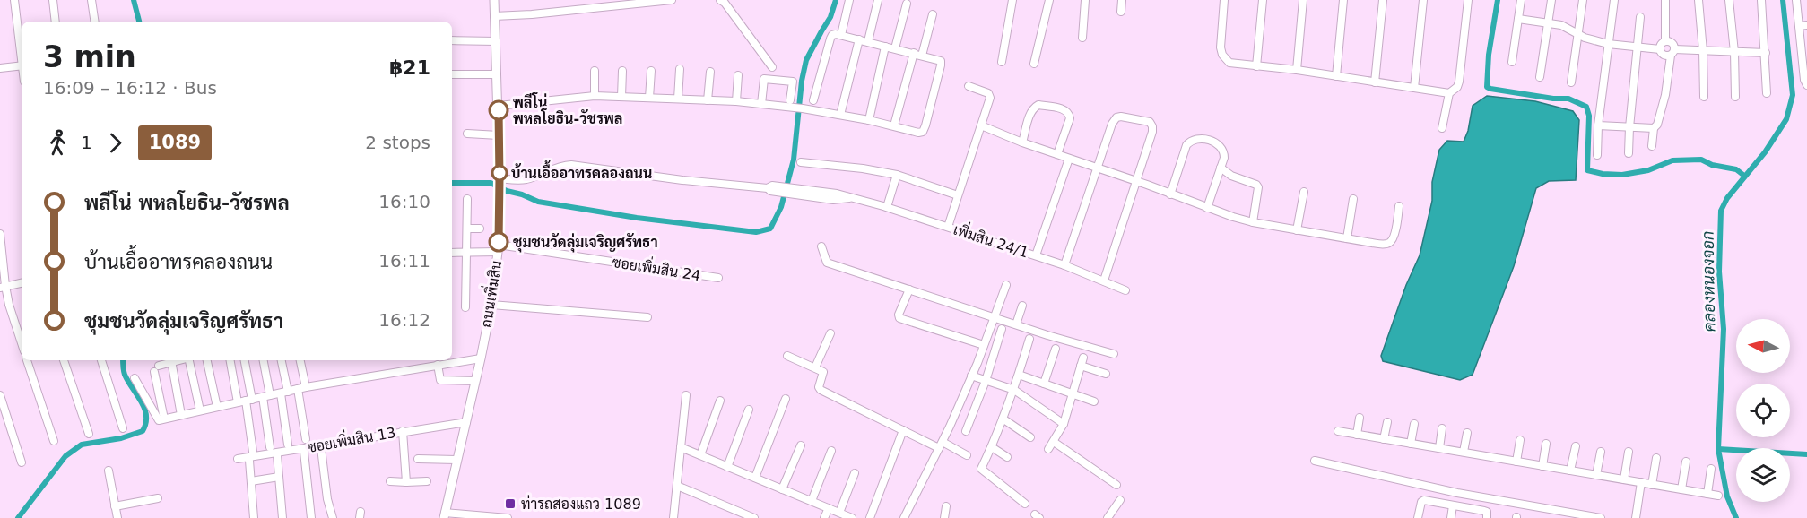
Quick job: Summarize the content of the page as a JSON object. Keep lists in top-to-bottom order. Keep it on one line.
{"streets":{"street":["เพิ่มสิน 24/1","ซอยเพิ่มสิน 24","ถนนเพิ่มสิน","ซอยเพิ่มสิน 13"]},"crossings":[["เพิ่มสิน 24/1","ถนนเพิ่มสิน"],["ซอยเพิ่มสิน 24","ถนนเพิ่มสิน"],["ถนนเพิ่มสิน","ซอยเพิ่มสิน 13"]],"water":["คลองหนองจอก"],"places":{"other":["พลีโน่ พหลโยธิน-วัชรพล","บ้านเอื้ออาทรคลองถนน","ชุมชนวัดลุ่มเจริญศรัทธา"],"transit":["ท่ารถสองแถว 1089"]},"lines":["bus line 1089"],"north":"left","page":{"heading":["3 min","16:09 – 16:12 · Bus","฿21"],"legs":["1","1089","2 stops"],"list":[{"name":"พลีโน่ พหลโยธิน-วัชรพล","value":"16:10"},{"name":"บ้านเอื้ออาทรคลองถนน","value":"16:11"},{"name":"ชุมชนวัดลุ่มเจริญศรัทธา","value":"16:12"}]}}
